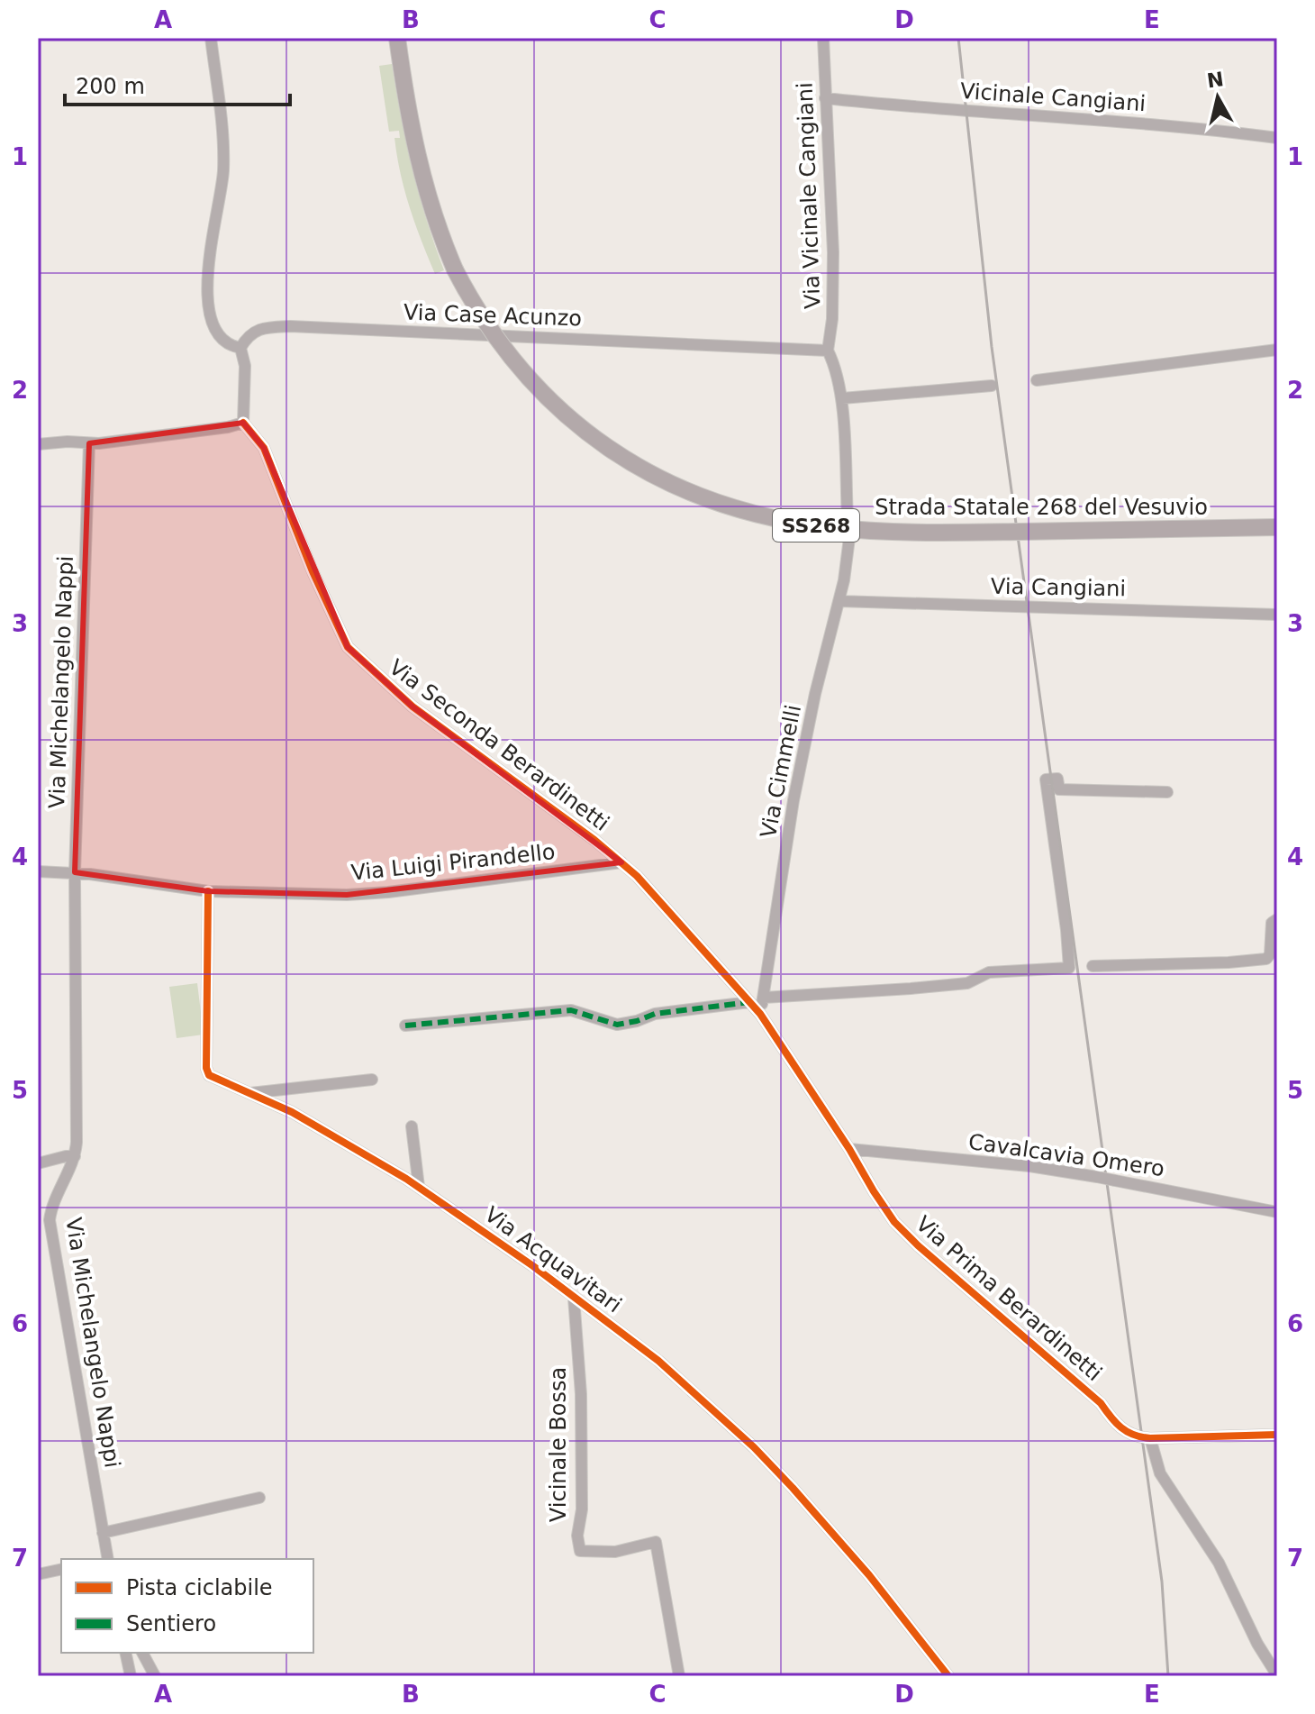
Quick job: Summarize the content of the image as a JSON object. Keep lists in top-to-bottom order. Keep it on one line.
{"streets":{"highway":["Strada Statale 268 del Vesuvio","SS268"],"street":["Vicinale Cangiani","Via Vicinale Cangiani","Via Case Acunzo","Via Cangiani","Via Michelangelo Nappi","Via Seconda Berardinetti","Via Cimmelli","Via Luigi Pirandello","Cavalcavia Omero","Via Acquavitari","Via Prima Berardinetti","Vicinale Bossa"]},"crossings":[["Vicinale Cangiani","Via Vicinale Cangiani"],["Via Vicinale Cangiani","Via Case Acunzo"],["Via Cangiani","Via Cimmelli"],["Via Michelangelo Nappi","Via Luigi Pirandello"],["Via Seconda Berardinetti","Via Luigi Pirandello"],["Via Seconda Berardinetti","Via Prima Berardinetti"],["Via Cimmelli","Via Prima Berardinetti"],["Via Luigi Pirandello","Via Acquavitari"],["Via Luigi Pirandello","Via Prima Berardinetti"],["Cavalcavia Omero","Via Prima Berardinetti"],["Via Acquavitari","Vicinale Bossa"]],"legend":["Pista ciclabile","Sentiero"],"scale_bar":"200 m","north":"top","grid":{"columns":["A","B","C","D","E"],"rows":["1","2","3","4","5","6","7"]}}
